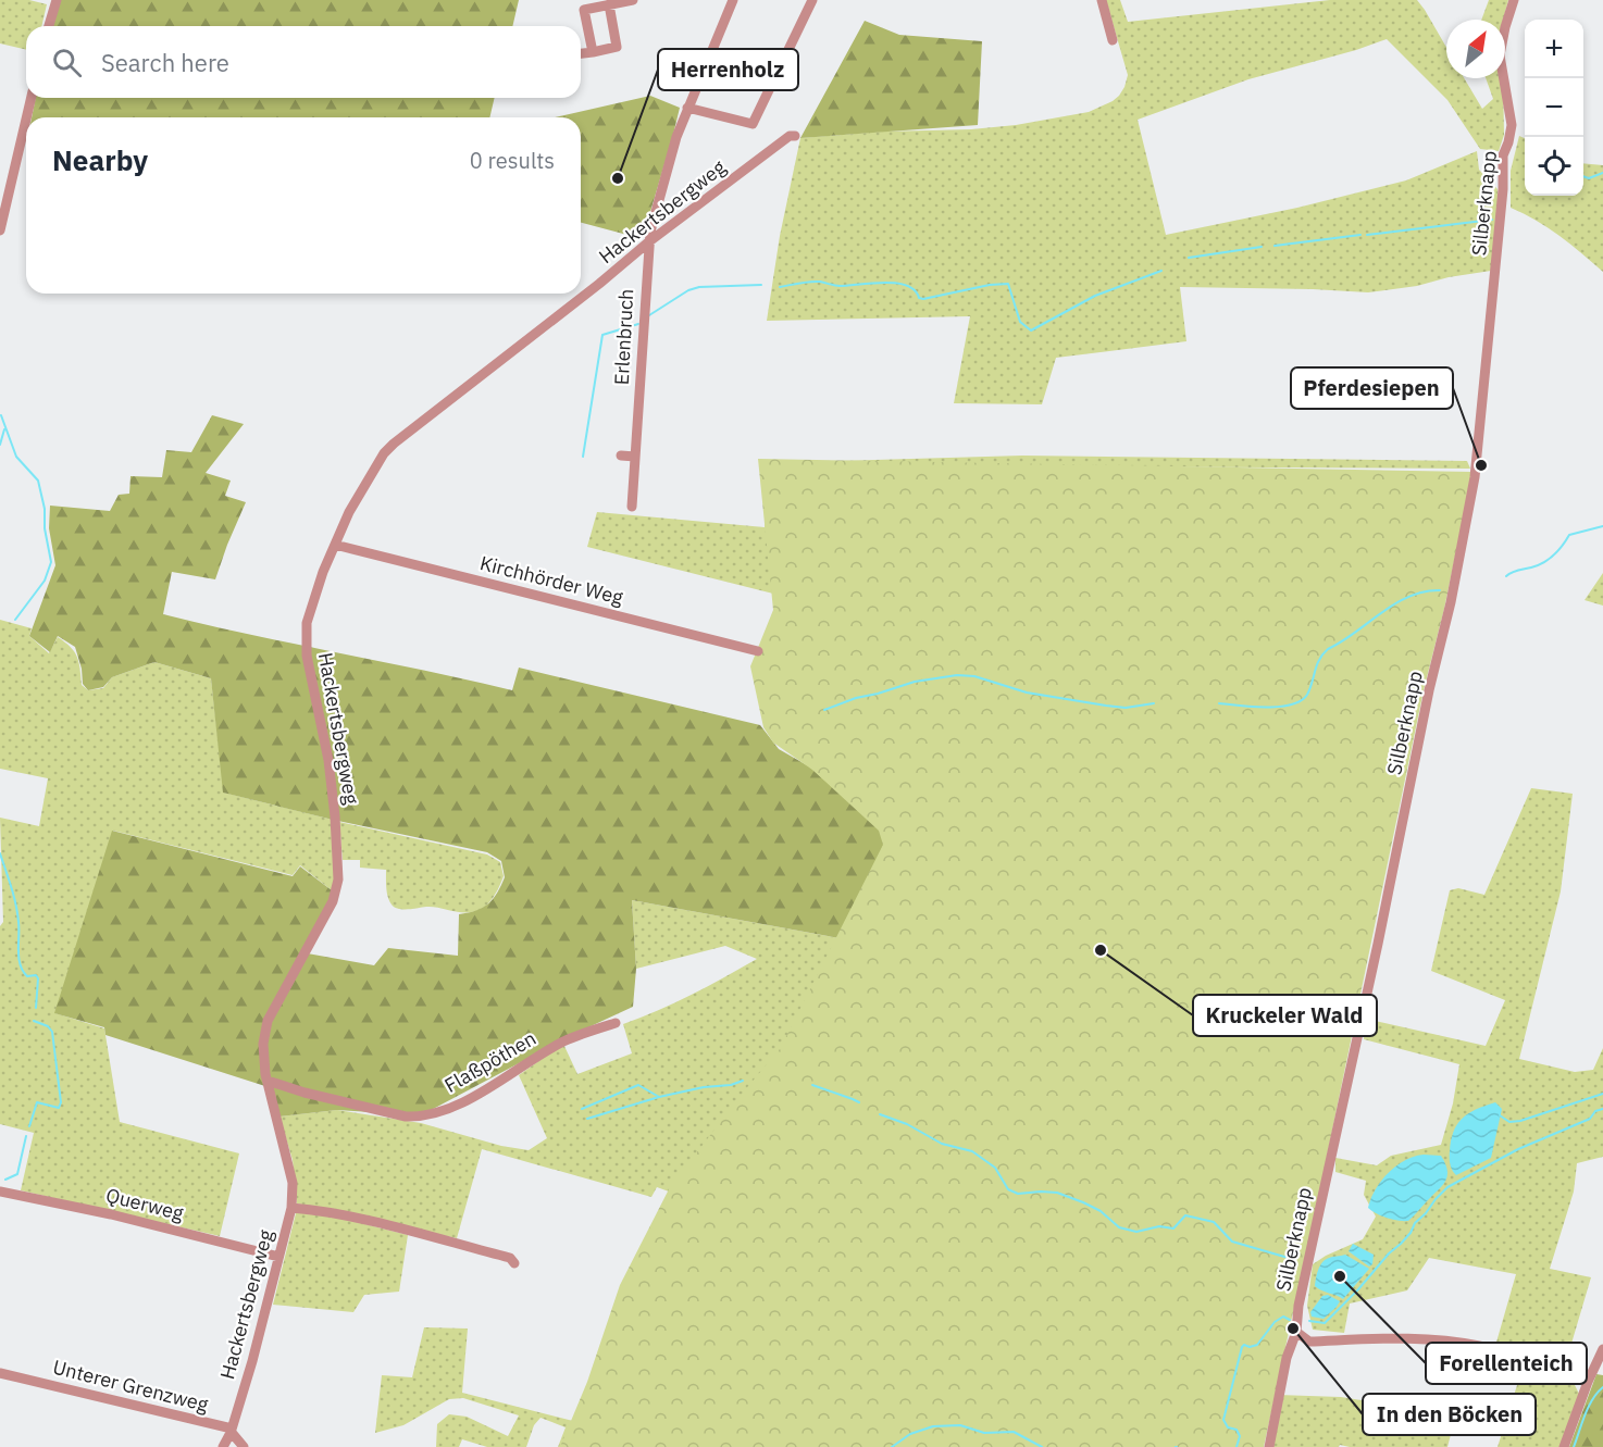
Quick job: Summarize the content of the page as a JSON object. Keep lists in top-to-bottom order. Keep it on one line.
{"streets":{"street":["Silberknapp","Hackertsbergweg","Erlenbruch","Kirchhörder Weg","Flaßpöthen","Querweg","Unterer Grenzweg"]},"crossings":[["Hackertsbergweg","Erlenbruch"],["Hackertsbergweg","Kirchhörder Weg"],["Hackertsbergweg","Flaßpöthen"],["Hackertsbergweg","Querweg"],["Hackertsbergweg","Unterer Grenzweg"]],"places":["Herrenholz","Pferdesiepen","Kruckeler Wald","Forellenteich","In den Böcken"],"north":"top right","page":{"map_buttons":["+","−"],"search":"Search here","heading":["Nearby","0 results"]}}
